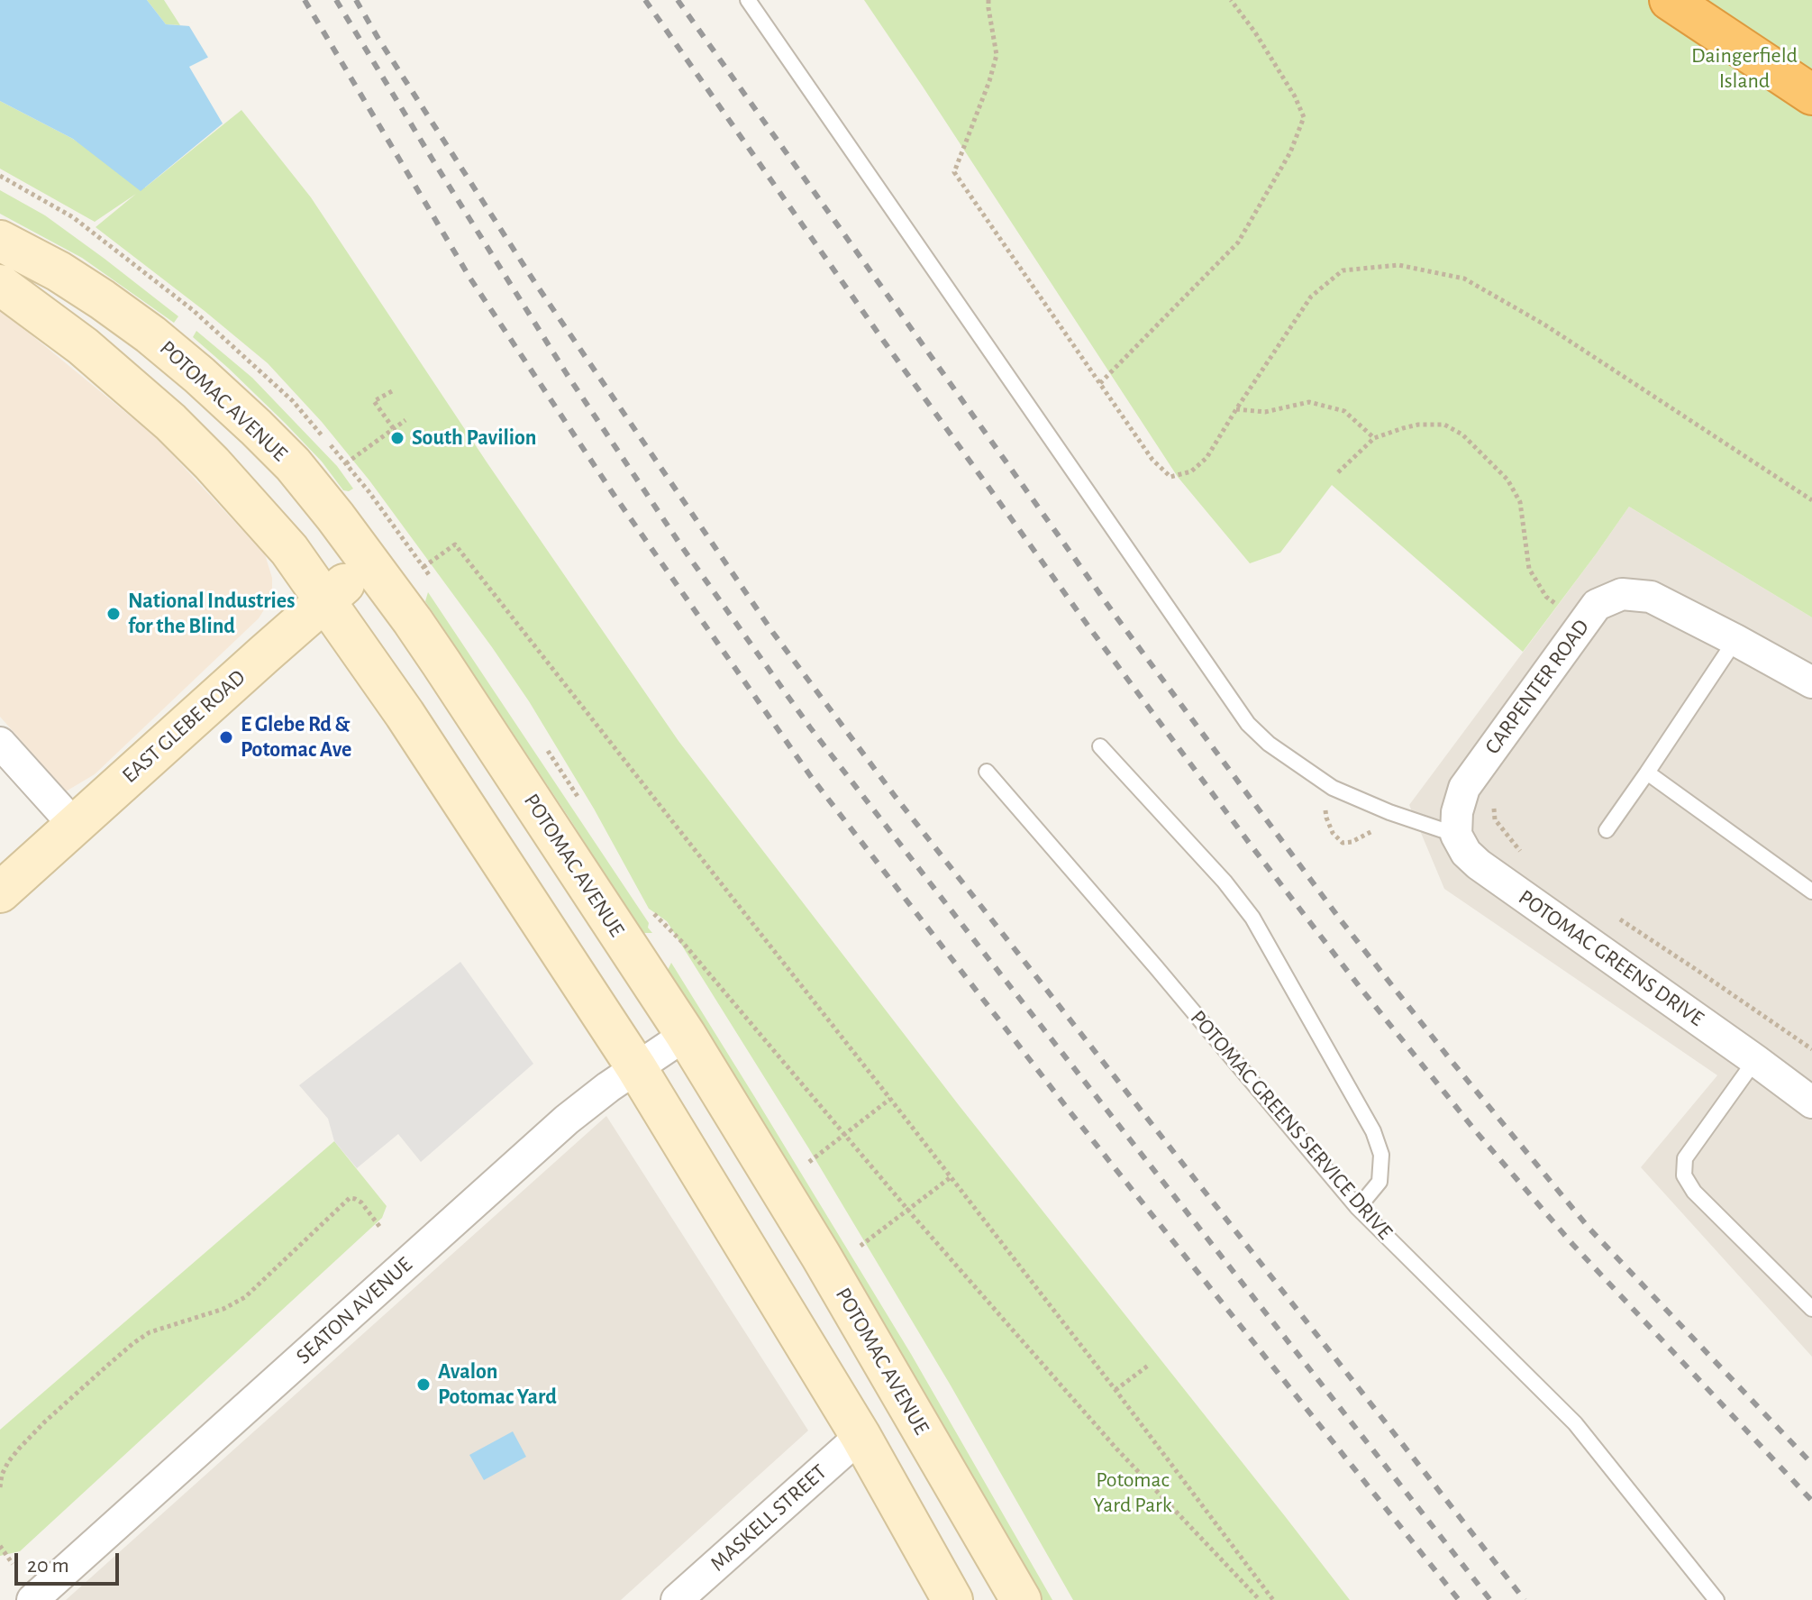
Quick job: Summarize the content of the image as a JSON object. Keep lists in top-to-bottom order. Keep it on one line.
{"streets":{"street":["POTOMAC AVENUE","CARPENTER ROAD","EAST GLEBE ROAD","POTOMAC GREENS DRIVE","SEATON AVENUE","MASKELL STREET"],"lane":["POTOMAC GREENS SERVICE DRIVE"]},"crossings":[["POTOMAC AVENUE","EAST GLEBE ROAD"],["POTOMAC AVENUE","SEATON AVENUE"],["CARPENTER ROAD","POTOMAC GREENS DRIVE"]],"parks":["Daingerfield Island","Potomac Yard Park"],"places":["South Pavilion","National Industries for the Blind","E Glebe Rd & Potomac Ave","Avalon Potomac Yard"],"scale_bar":"20 m"}
